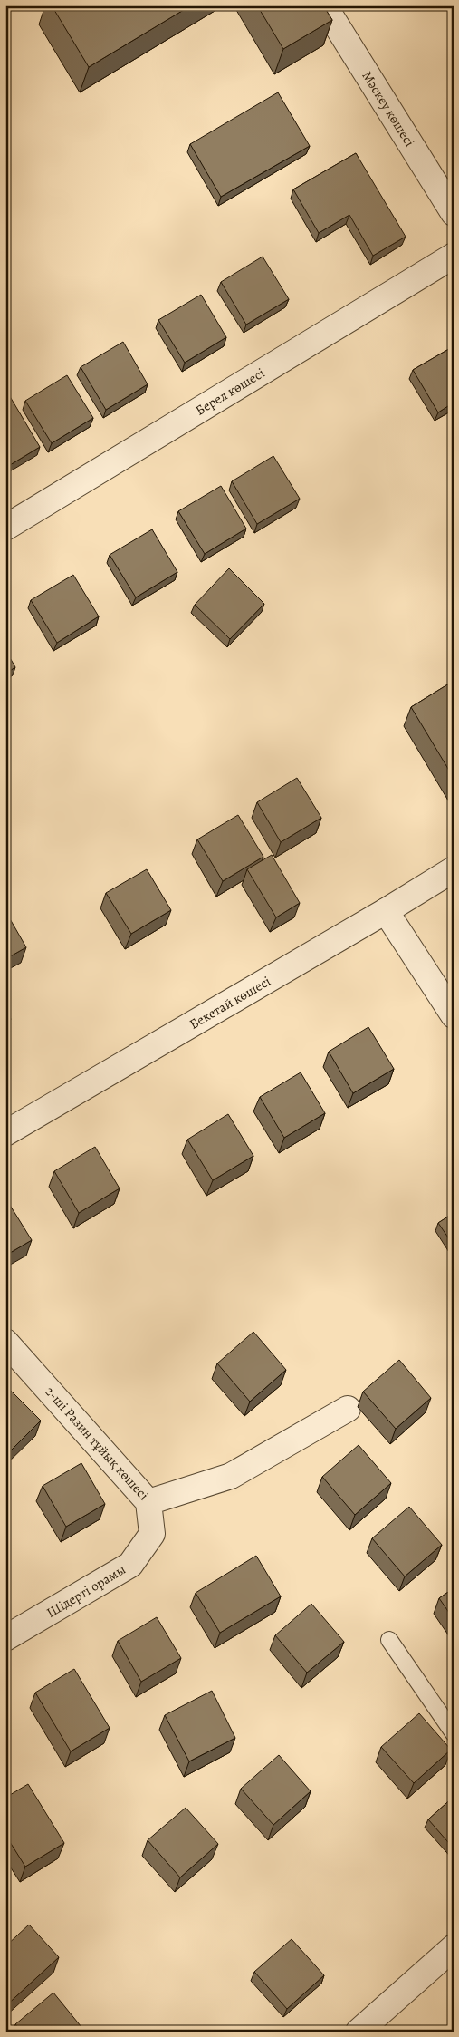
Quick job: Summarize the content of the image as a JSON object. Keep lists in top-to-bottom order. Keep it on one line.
{"streets":{"street":["Мәскеу көшесі","Берел көшесі","Бекетай көшесі","2-ші Разин тұйық көшесі","Шідерті орамы"]},"crossings":[["2-ші Разин тұйық көшесі","Шідерті орамы"]]}
